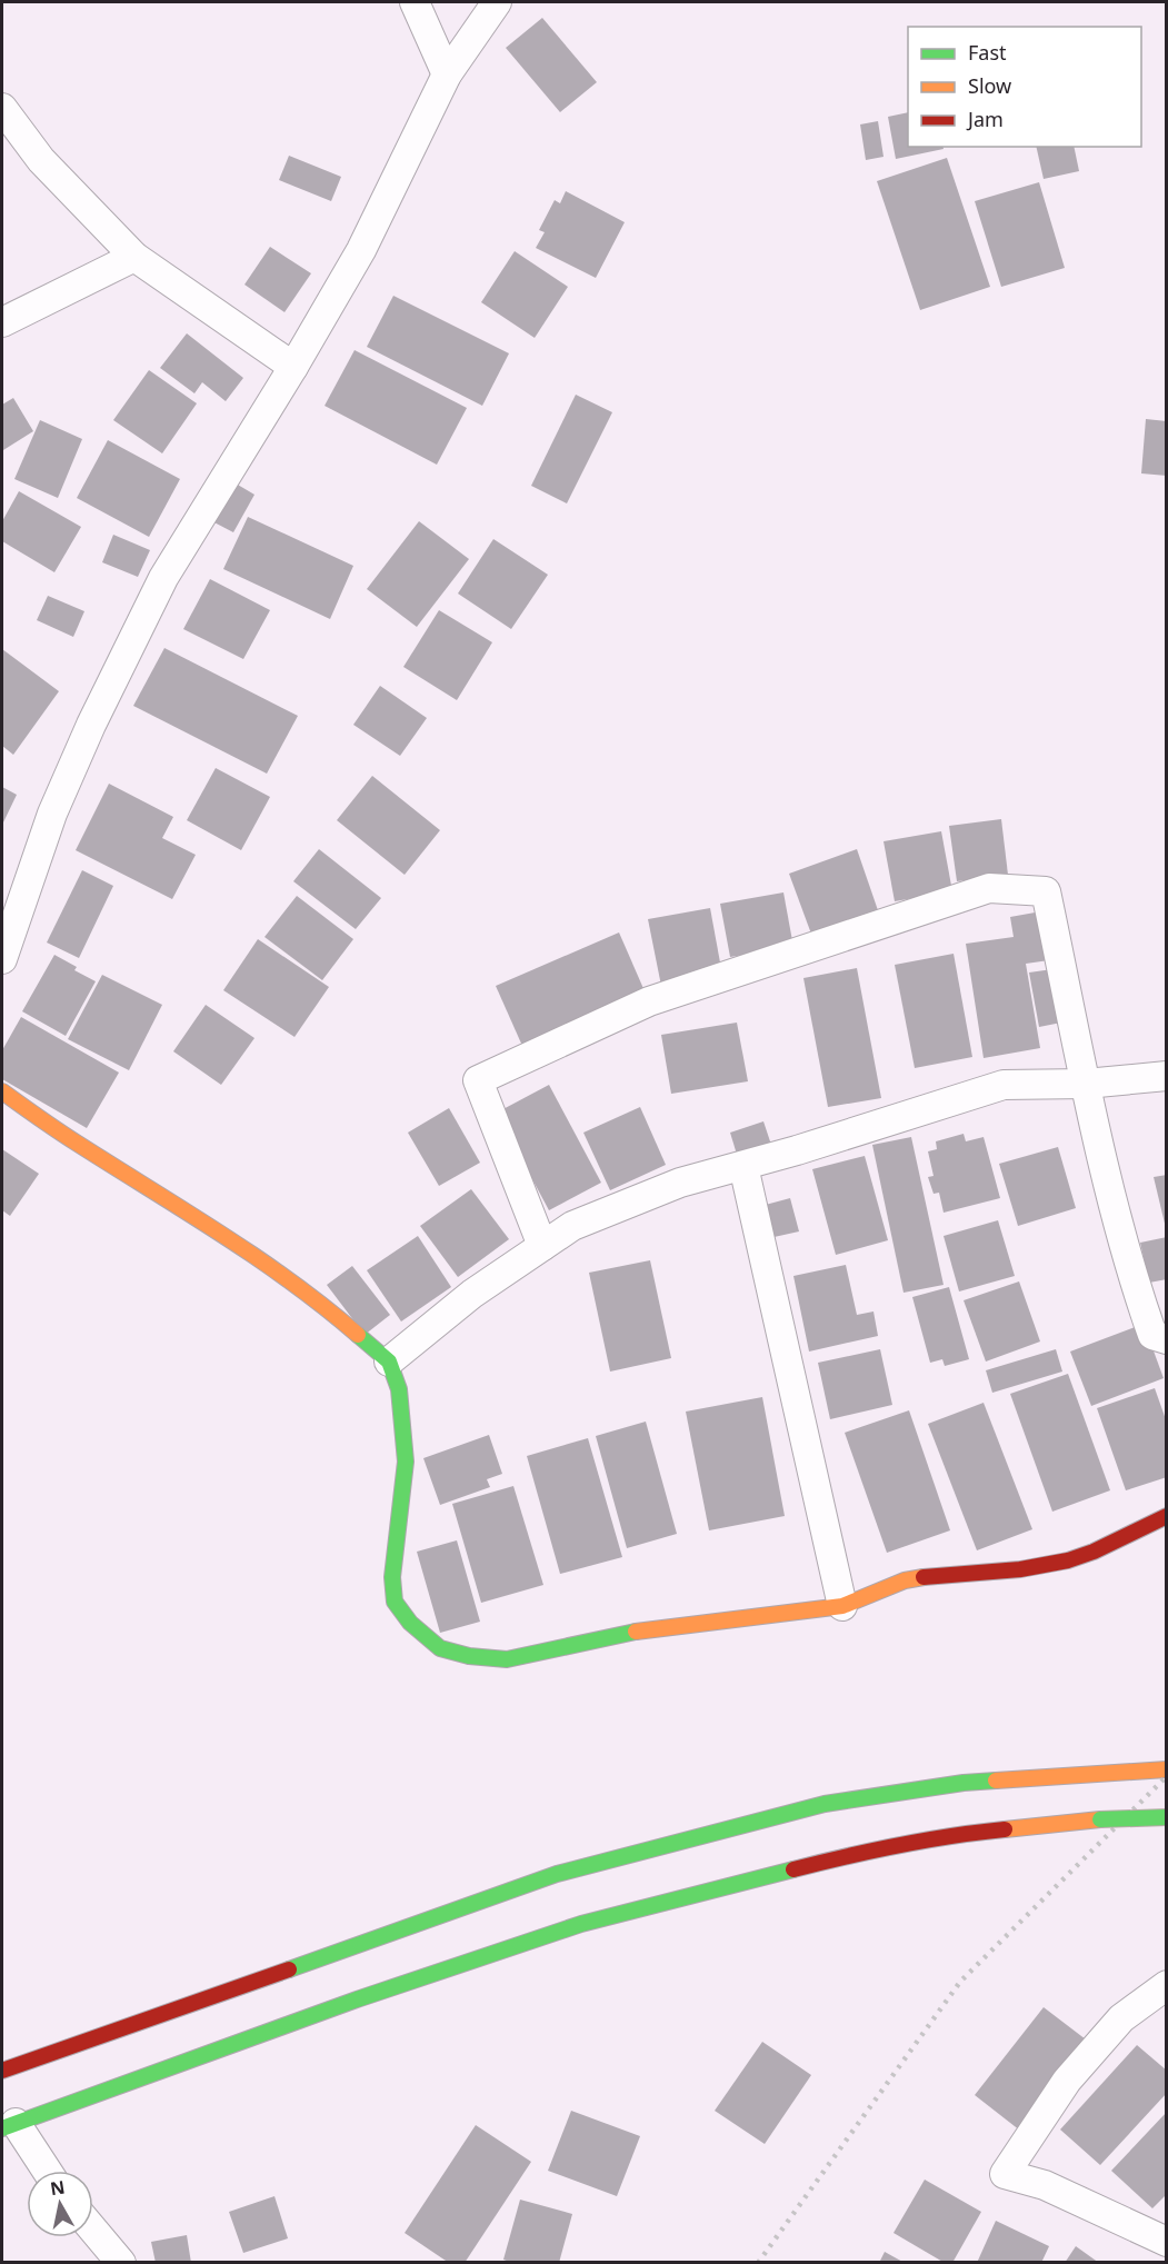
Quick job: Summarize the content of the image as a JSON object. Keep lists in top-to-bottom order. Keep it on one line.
{"legend":["Fast","Slow","Jam"],"north":"top"}
